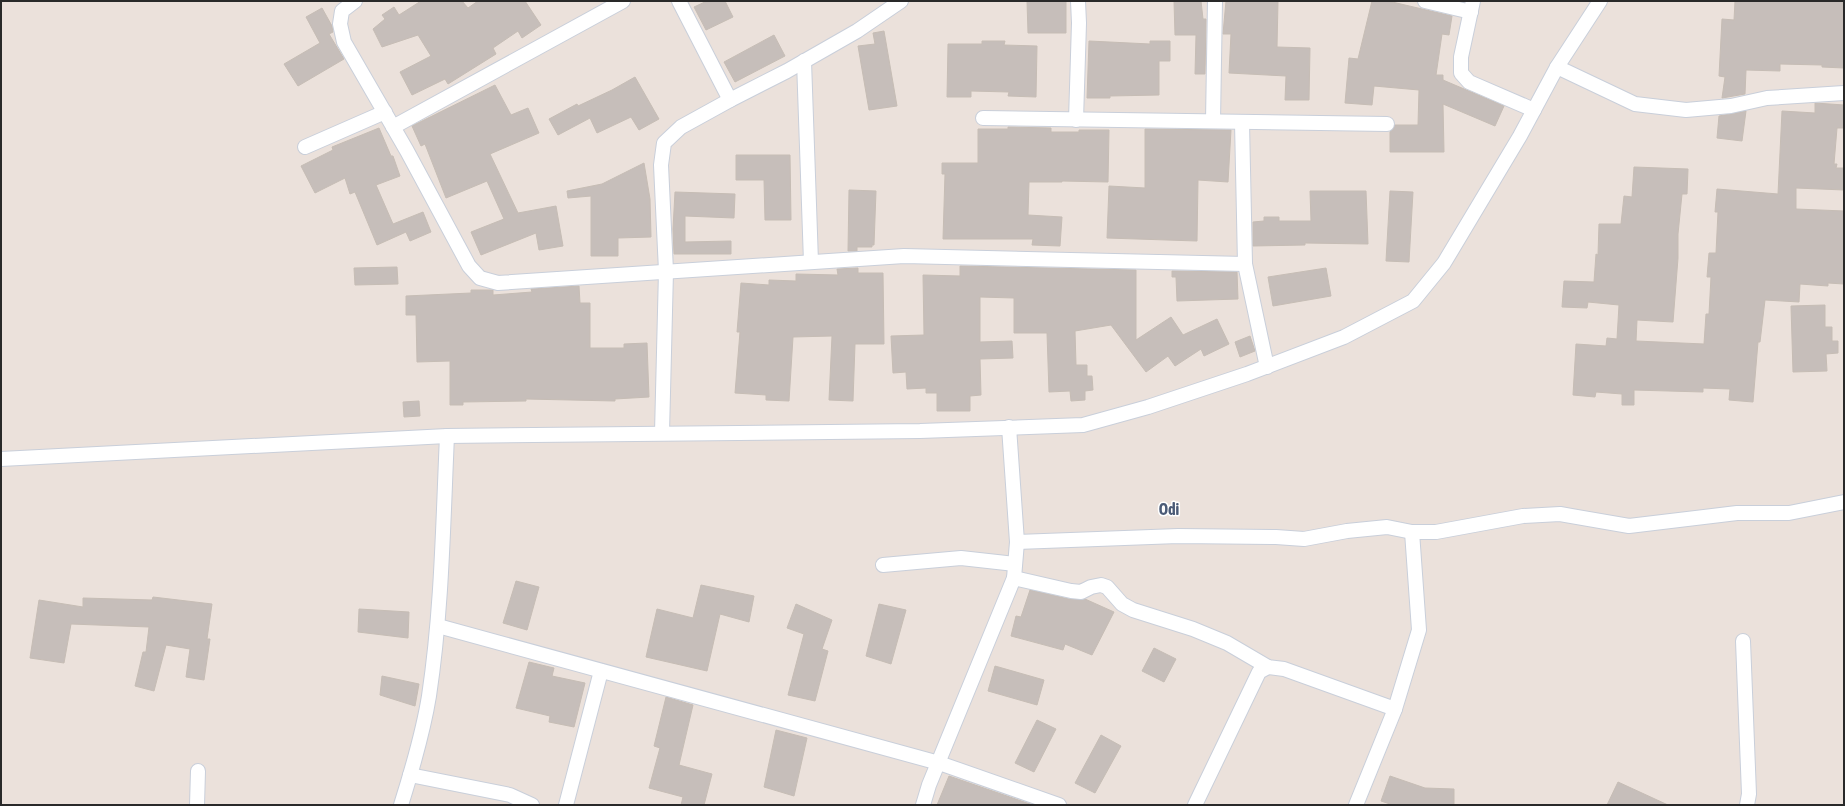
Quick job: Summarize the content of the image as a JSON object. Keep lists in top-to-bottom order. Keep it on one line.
{"districts":["Odi"]}
